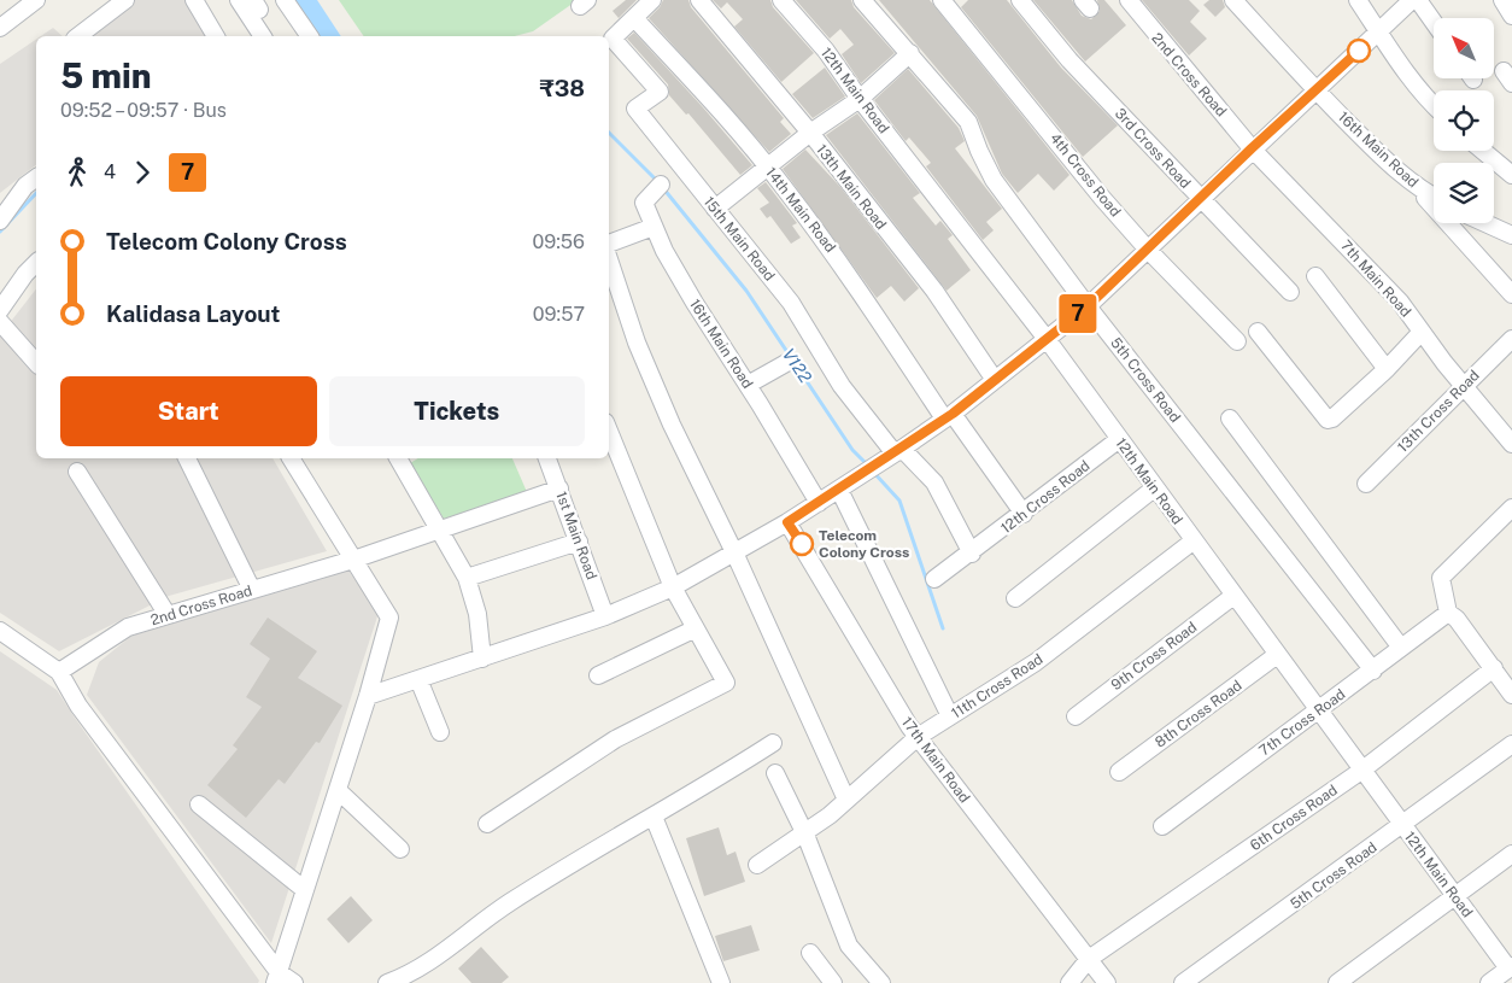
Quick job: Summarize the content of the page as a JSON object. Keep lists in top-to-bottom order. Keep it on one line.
{"streets":{"street":["2nd Cross Road","12th Main Road","3rd Cross Road","16th Main Road","4th Cross Road","13th Main Road","14th Main Road","15th Main Road","7th Main Road","5th Cross Road","13th Cross Road","12th Cross Road","1st Main Road","9th Cross Road","11th Cross Road","8th Cross Road","7th Cross Road","17th Main Road","6th Cross Road"]},"crossings":[["2nd Cross Road","7th Main Road"],["2nd Cross Road","1st Main Road"],["12th Main Road","5th Cross Road"],["12th Main Road","12th Cross Road"],["12th Main Road","9th Cross Road"],["12th Main Road","11th Cross Road"],["12th Main Road","8th Cross Road"],["12th Main Road","7th Cross Road"],["12th Main Road","6th Cross Road"],["14th Main Road","15th Main Road"],["14th Main Road","12th Cross Road"],["15th Main Road","12th Cross Road"],["7th Main Road","13th Cross Road"],["5th Cross Road","7th Cross Road"],["11th Cross Road","17th Main Road"],["17th Main Road","6th Cross Road"]],"water":["V122"],"places":["Telecom Colony Cross"],"lines":["bus line 7"],"north":"top left","page":{"on_map":"7","heading":["5 min","09:52 – 09:57 · Bus","₹38"],"legs":["4","7"],"list":[{"name":"Telecom Colony Cross","value":"09:56"},{"name":"Kalidasa Layout","value":"09:57"}],"buttons":["Start","Tickets"]}}
